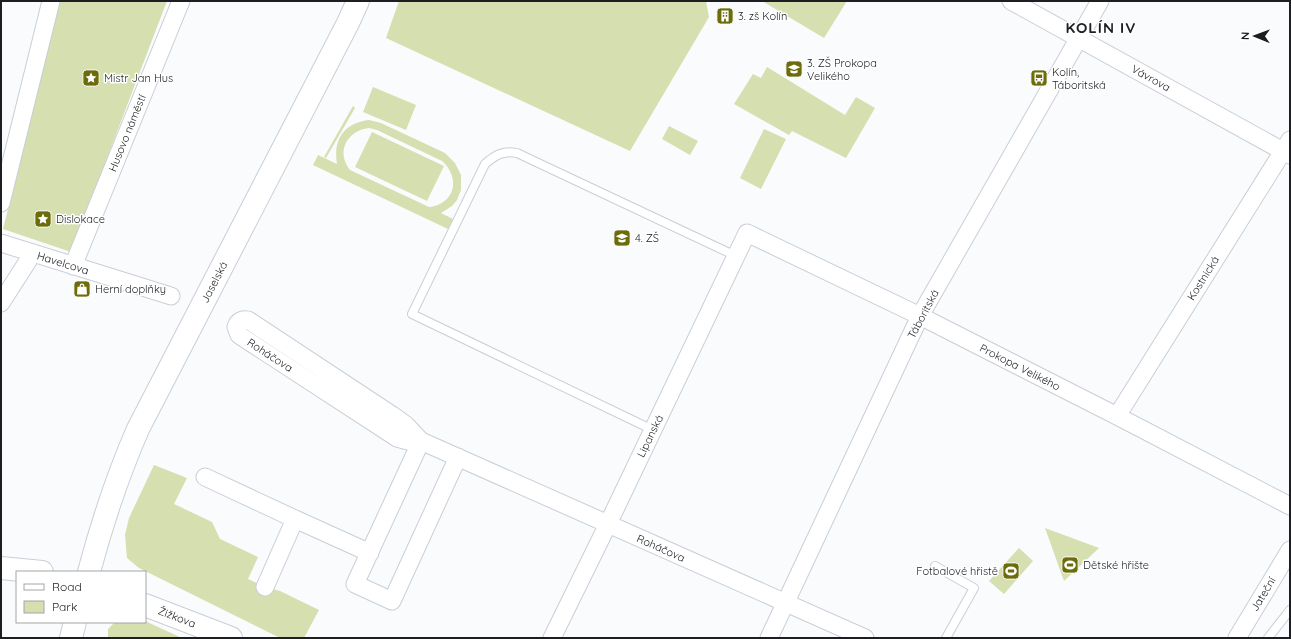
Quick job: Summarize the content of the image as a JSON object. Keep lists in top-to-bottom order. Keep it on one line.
{"streets":{"street":["Vávrova","Husovo náměstí","Havelcova","Kostnická","Jaselská","Táboritská","Roháčova","Prokopa Velikého","Lipanská","Jateční","Žižkova"]},"crossings":[["Vávrova","Kostnická"],["Vávrova","Táboritská"],["Husovo náměstí","Havelcova"],["Kostnická","Prokopa Velikého"],["Táboritská","Roháčova"],["Táboritská","Prokopa Velikého"],["Roháčova","Lipanská"],["Prokopa Velikého","Lipanská"]],"districts":["KOLÍN IV"],"places":{"building":["3. zš Kolín"],"school or university":["3. ZŠ Prokopa Velikého","4. ZŠ"],"place":["Mistr Jan Hus","Dislokace"],"bus stop":["Kolín, Táboritská"],"shop":["Herní doplňky"],"sports":["Dětské hřište","Fotbalové hřistě"]},"legend":["Road","Park"],"north":"left"}
